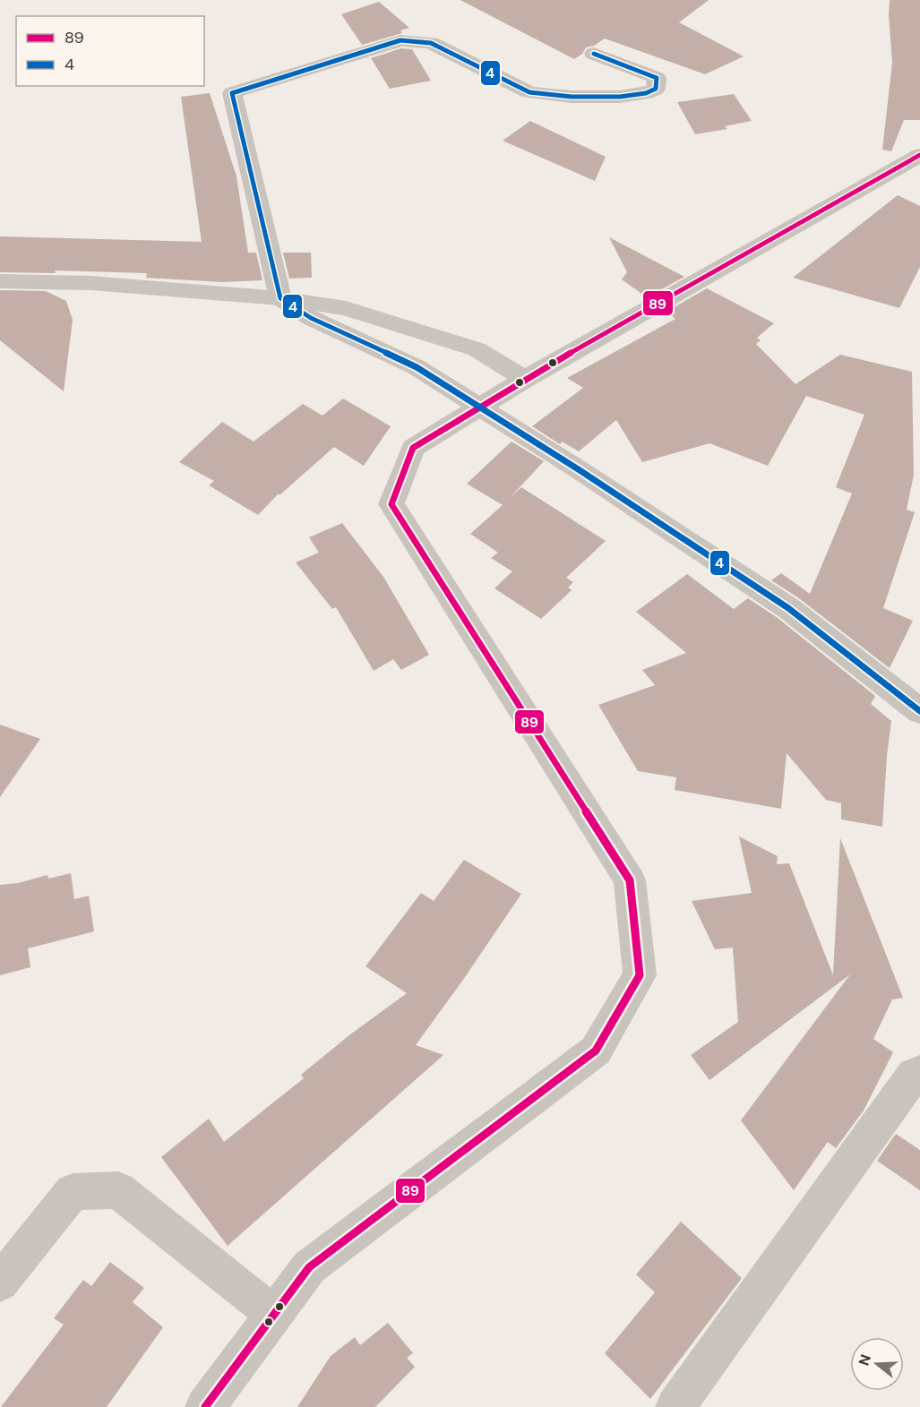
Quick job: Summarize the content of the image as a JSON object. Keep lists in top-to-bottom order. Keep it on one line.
{"lines":["transit line 4","transit line 89"],"legend":["89","4"],"north":"left"}
